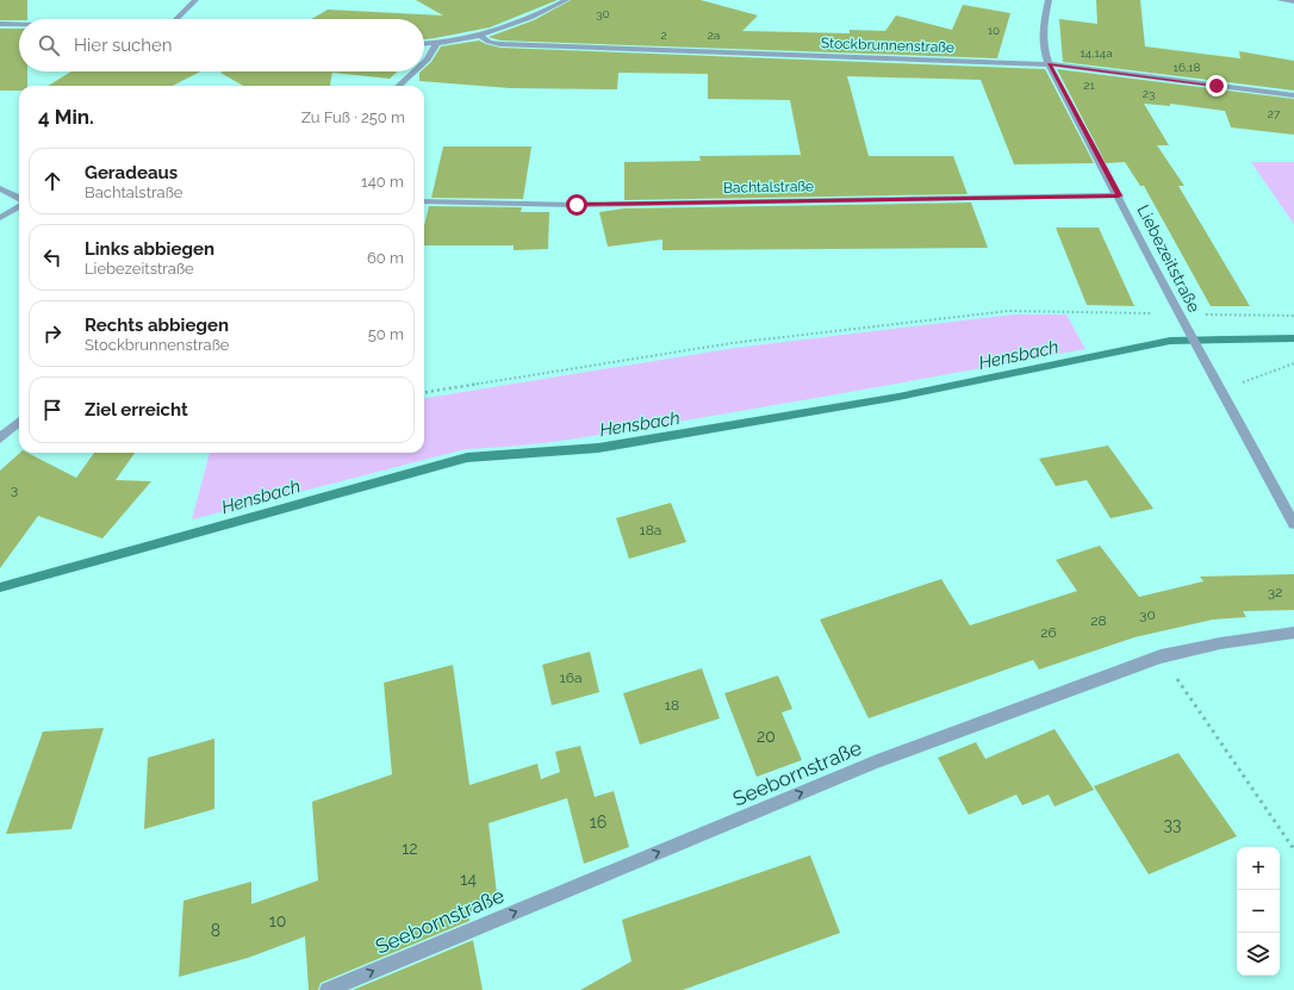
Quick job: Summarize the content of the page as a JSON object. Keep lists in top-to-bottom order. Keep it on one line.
{"streets":{"street":["Stockbrunnenstraße","Bachtalstraße","Liebezeitstraße","Seebornstraße"]},"crossings":[["Stockbrunnenstraße","Liebezeitstraße"],["Bachtalstraße","Liebezeitstraße"]],"one_way":["Seebornstraße"],"water":["Hensbach"],"house_numbers":["30","10","2","2a","14,14a","16,18","21","23","27","3","18a","32","30","28","26","16a","18","20","16","33","12","14","10","8"],"page":{"search":"Hier suchen","heading":["4 Min.","Zu Fuß · 250 m"],"list":[["Geradeaus","Bachtalstraße","140 m"],["Links abbiegen","Liebezeitstraße","60 m"],["Rechts abbiegen","Stockbrunnenstraße","50 m"],"Ziel erreicht"],"map_buttons":["+","−"]}}
